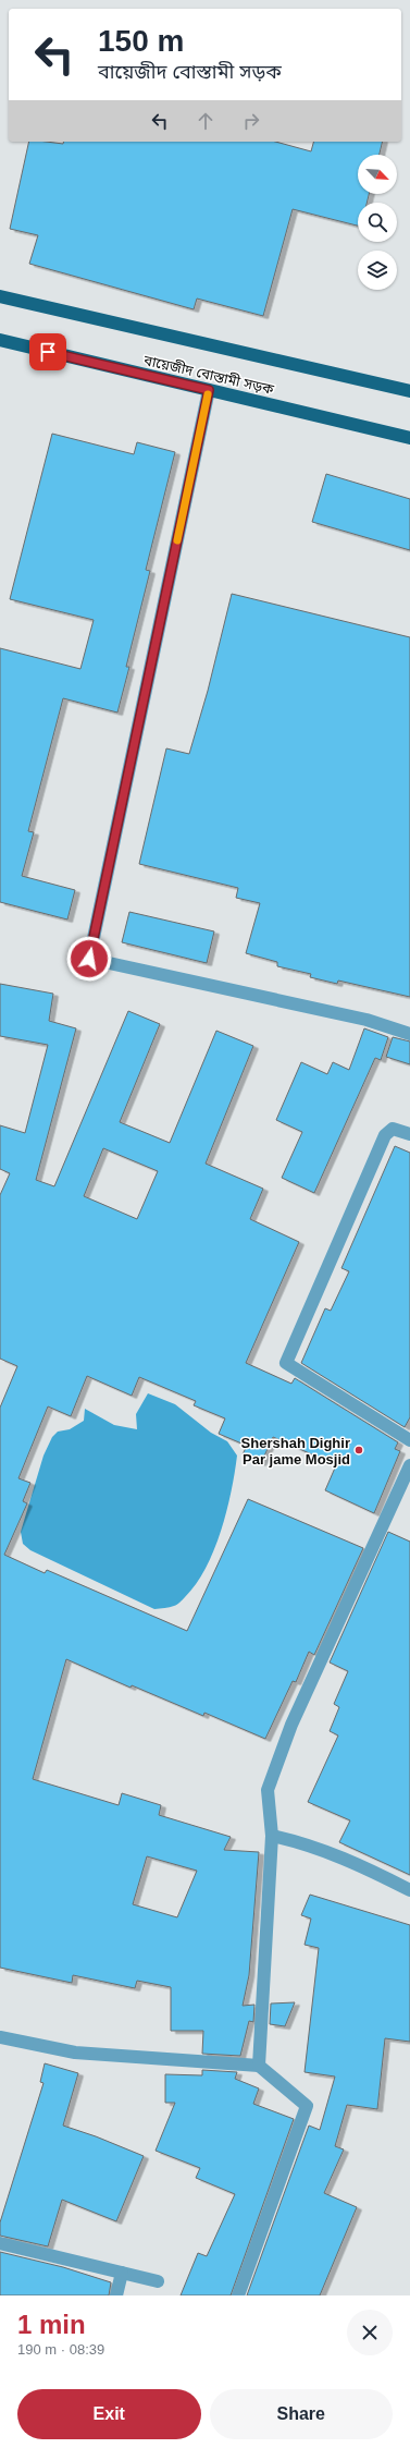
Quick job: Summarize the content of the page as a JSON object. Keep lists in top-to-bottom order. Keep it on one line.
{"streets":{"main road":["বায়েজীদ বোস্তামী সড়ক"]},"places":["Shershah Dighir Par jame Mosjid"],"north":"bottom right","page":{"turn":["150 m","বায়েজীদ বোস্তামী সড়ক"],"heading":["1 min","190 m · 08:39"],"buttons":["Exit","Share"]}}
